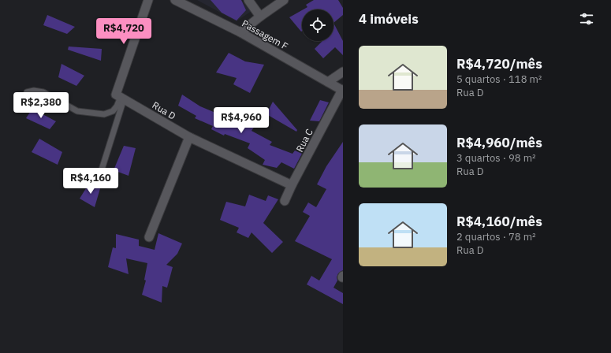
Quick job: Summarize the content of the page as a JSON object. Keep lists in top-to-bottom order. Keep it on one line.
{"streets":{"street":["Passagem F","Rua D","Rua C"]},"crossings":[["Passagem F","Rua C"],["Rua D","Rua C"]],"page":{"heading":"4 imóveis","price":["R$4,720","R$2,380","R$4,960","R$4,160"],"list":[{"name":"R$4,720/mês","note":"5 quartos · 118 m² · Rua D"},{"name":"R$4,960/mês","note":"3 quartos · 98 m² · Rua D"},{"name":"R$4,160/mês","note":"2 quartos · 78 m² · Rua D"}]}}
